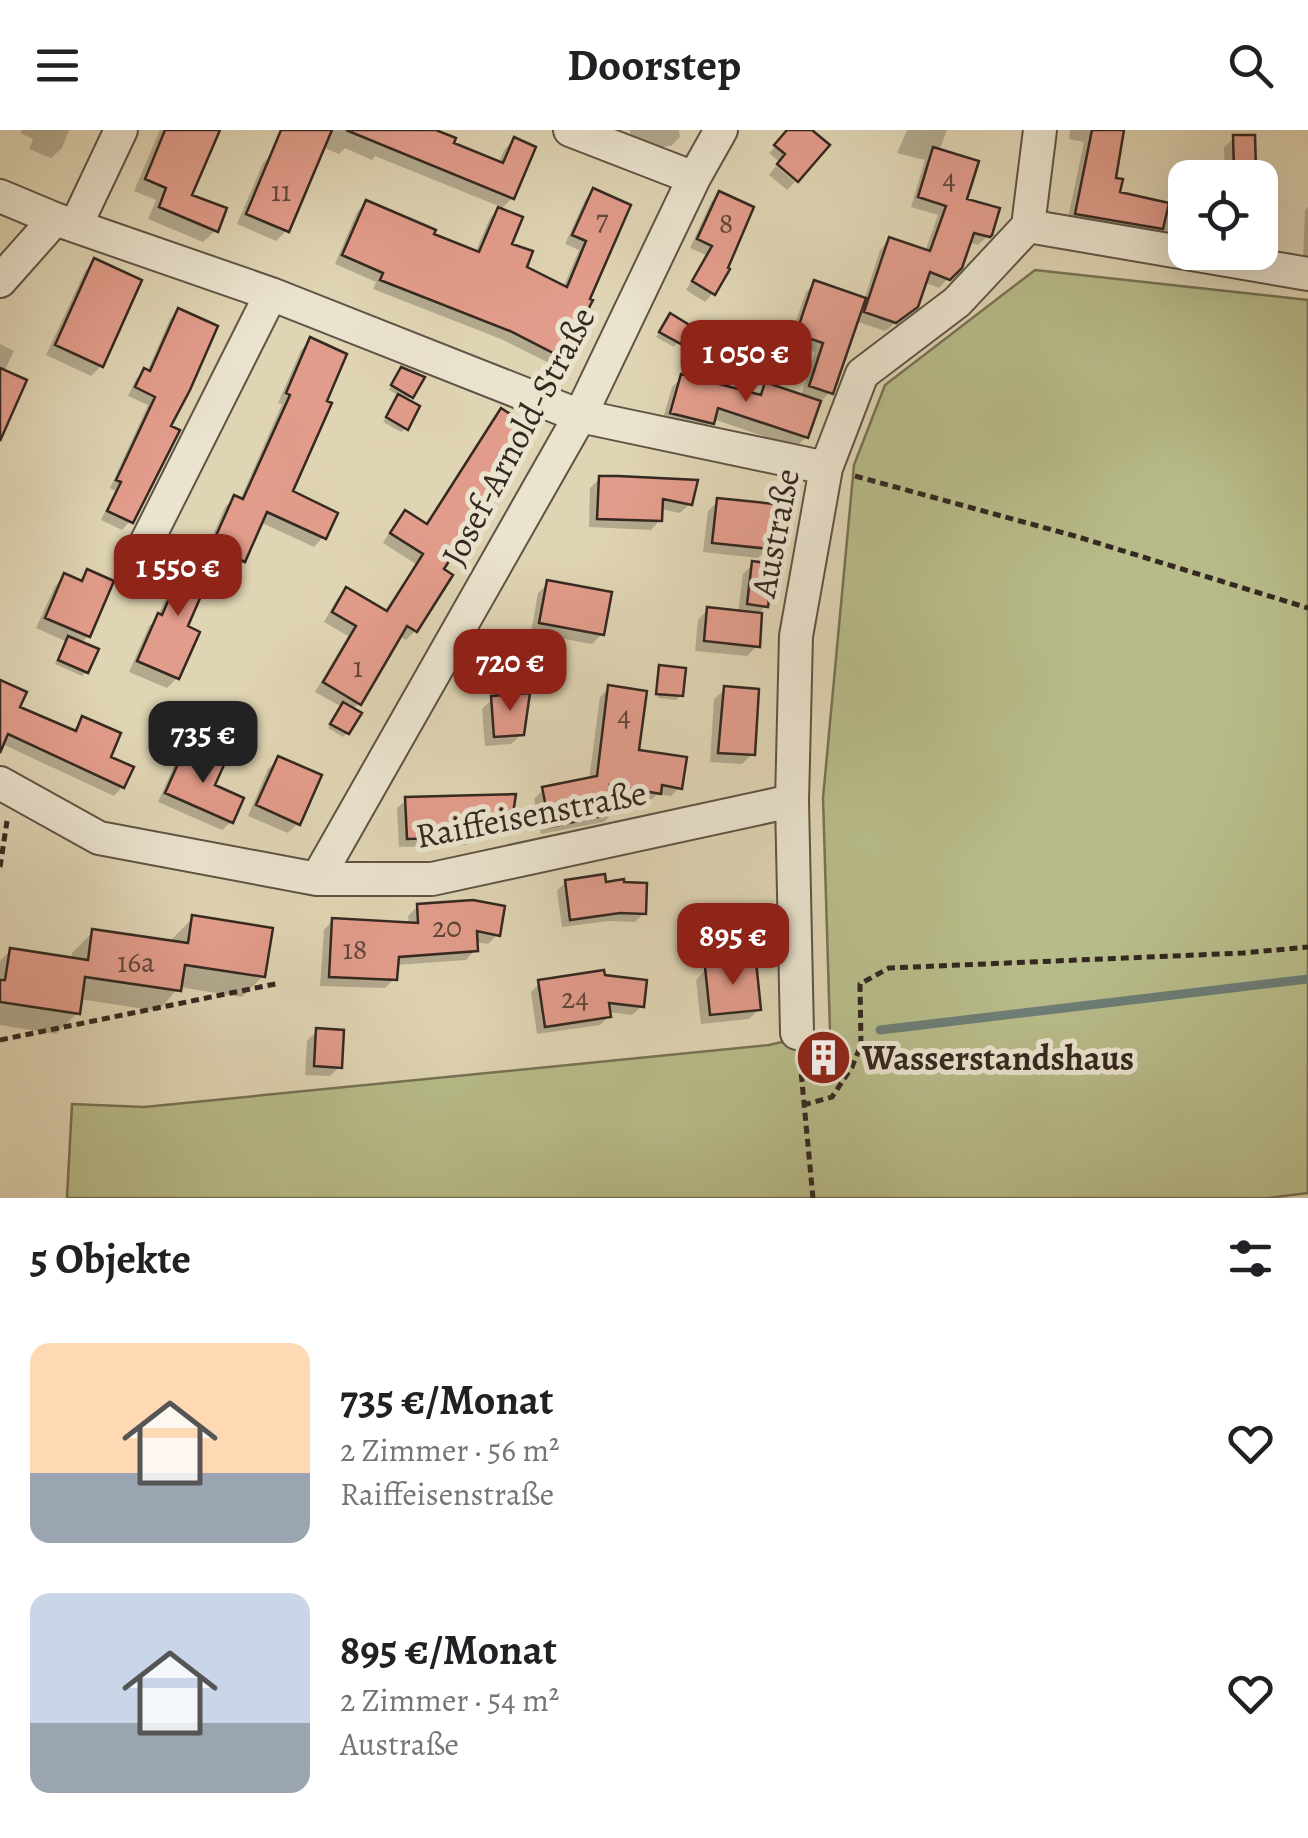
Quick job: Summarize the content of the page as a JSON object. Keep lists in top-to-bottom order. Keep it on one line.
{"streets":{"street":["Josef-Arnold-Straße","Austraße","Raiffeisenstraße"]},"crossings":[["Josef-Arnold-Straße","Raiffeisenstraße"],["Austraße","Raiffeisenstraße"]],"places":{"building":["Wasserstandshaus"]},"house_numbers":["4","11","7","8","1","4","20","18","16a","24"],"page":{"header":"Doorstep","price":["1 050 €","1 550 €","720 €","735 €","895 €"],"heading":"5 Objekte","list":[{"name":"735 €/Monat","note":"2 Zimmer · 56 m² · Raiffeisenstraße"},{"name":"895 €/Monat","note":"2 Zimmer · 54 m² · Austraße"}]}}
